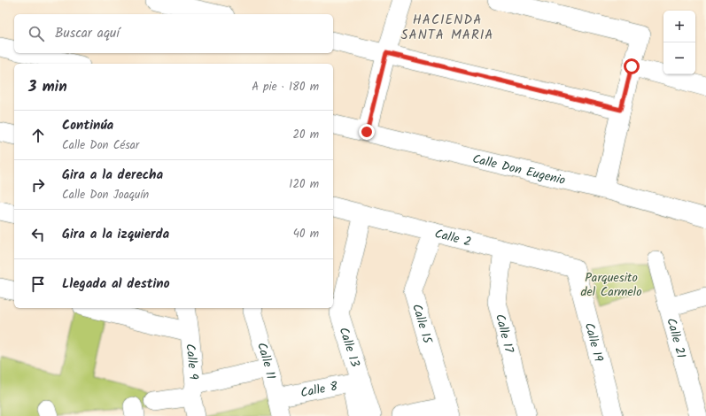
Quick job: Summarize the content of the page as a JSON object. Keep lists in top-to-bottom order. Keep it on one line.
{"streets":{"street":["Calle Don Eugenio","Calle 2","Calle 15","Calle 17","Calle 21","Calle 19","Calle 13","Calle 9","Calle 11","Calle 8"]},"crossings":[["Calle 2","Calle 15"],["Calle 2","Calle 17"],["Calle 2","Calle 19"],["Calle 2","Calle 13"],["Calle 13","Calle 8"],["Calle 11","Calle 8"]],"districts":["HACIENDA SANTA MARIA"],"parks":["Parquesito del Carmelo"],"page":{"map_buttons":["+","−"],"search":"Buscar aquí","heading":["3 min","A pie · 180 m"],"list":[["Continúa","Calle Don César","20 m"],["Gira a la derecha","Calle Don Joaquín","120 m"],["Gira a la izquierda","40 m"],"Llegada al destino"]}}
